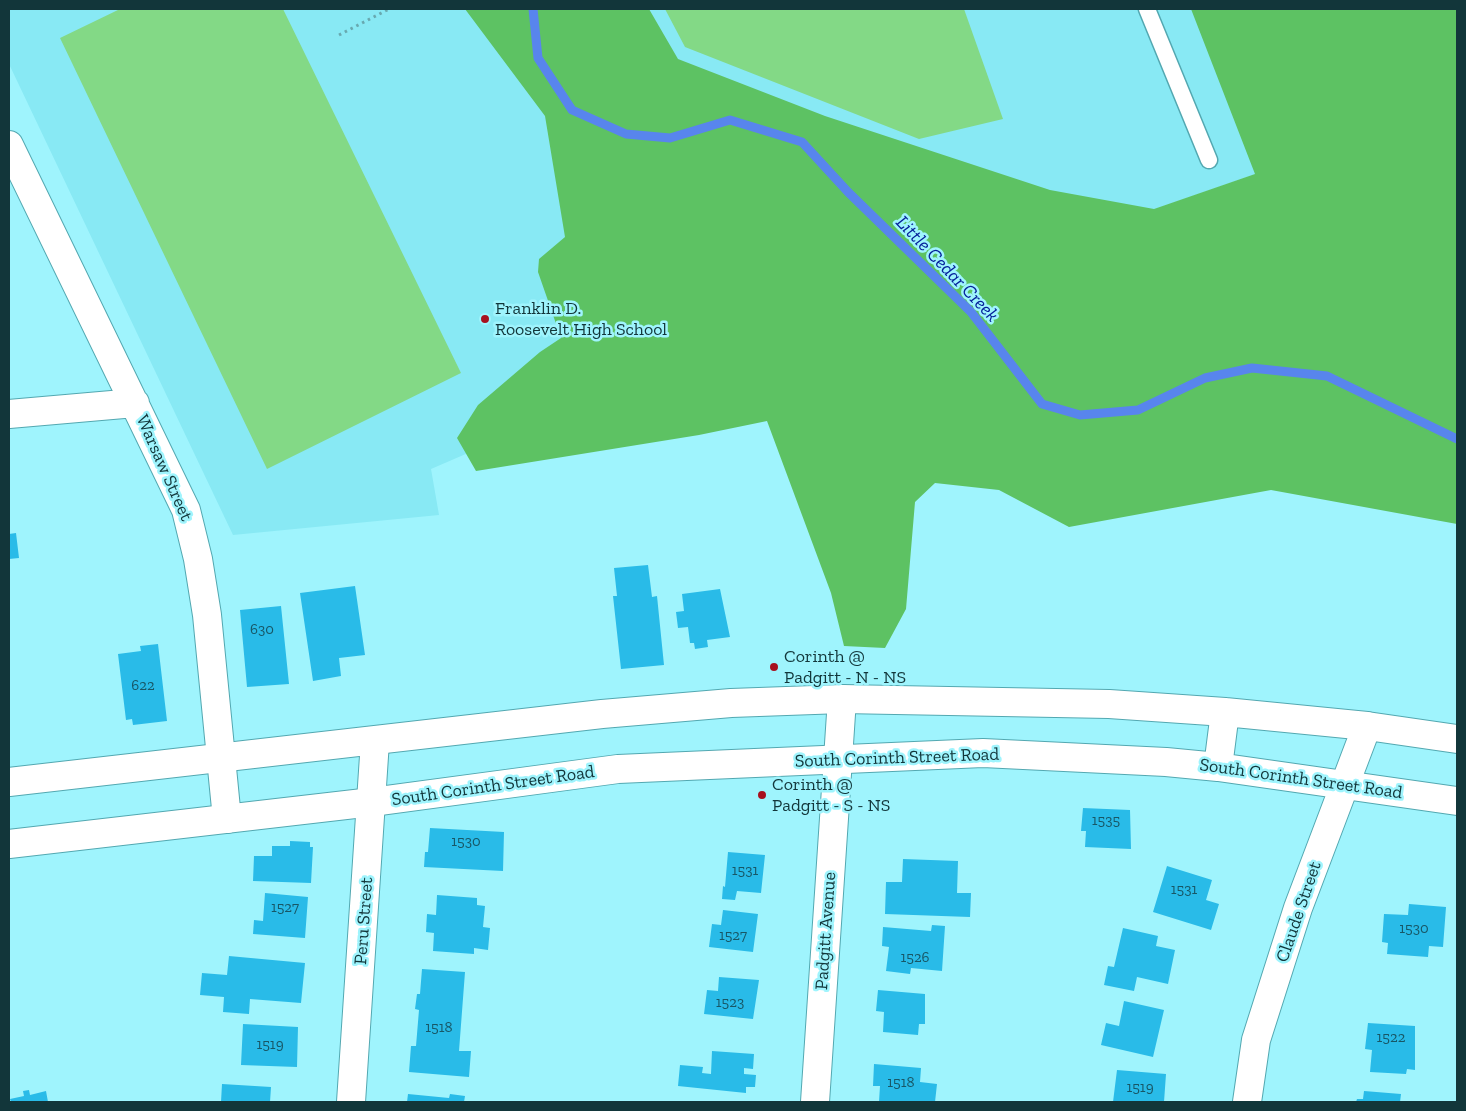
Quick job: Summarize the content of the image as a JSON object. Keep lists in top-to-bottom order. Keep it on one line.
{"streets":{"main road":["Warsaw Street","South Corinth Street Road","Claude Street","Peru Street","Padgitt Avenue"]},"crossings":[["Warsaw Street","South Corinth Street Road"],["South Corinth Street Road","Claude Street"],["South Corinth Street Road","Peru Street"],["South Corinth Street Road","Padgitt Avenue"]],"water":["Little Cedar Creek"],"places":["Franklin D. Roosevelt High School","Corinth @ Padgitt - N - NS","Corinth @ Padgitt - S - NS"],"house_numbers":["630","622","1535","1530","1531","1531","1527","1530","1527","1526","1523","1518","1522","1519","1518","1519"]}
